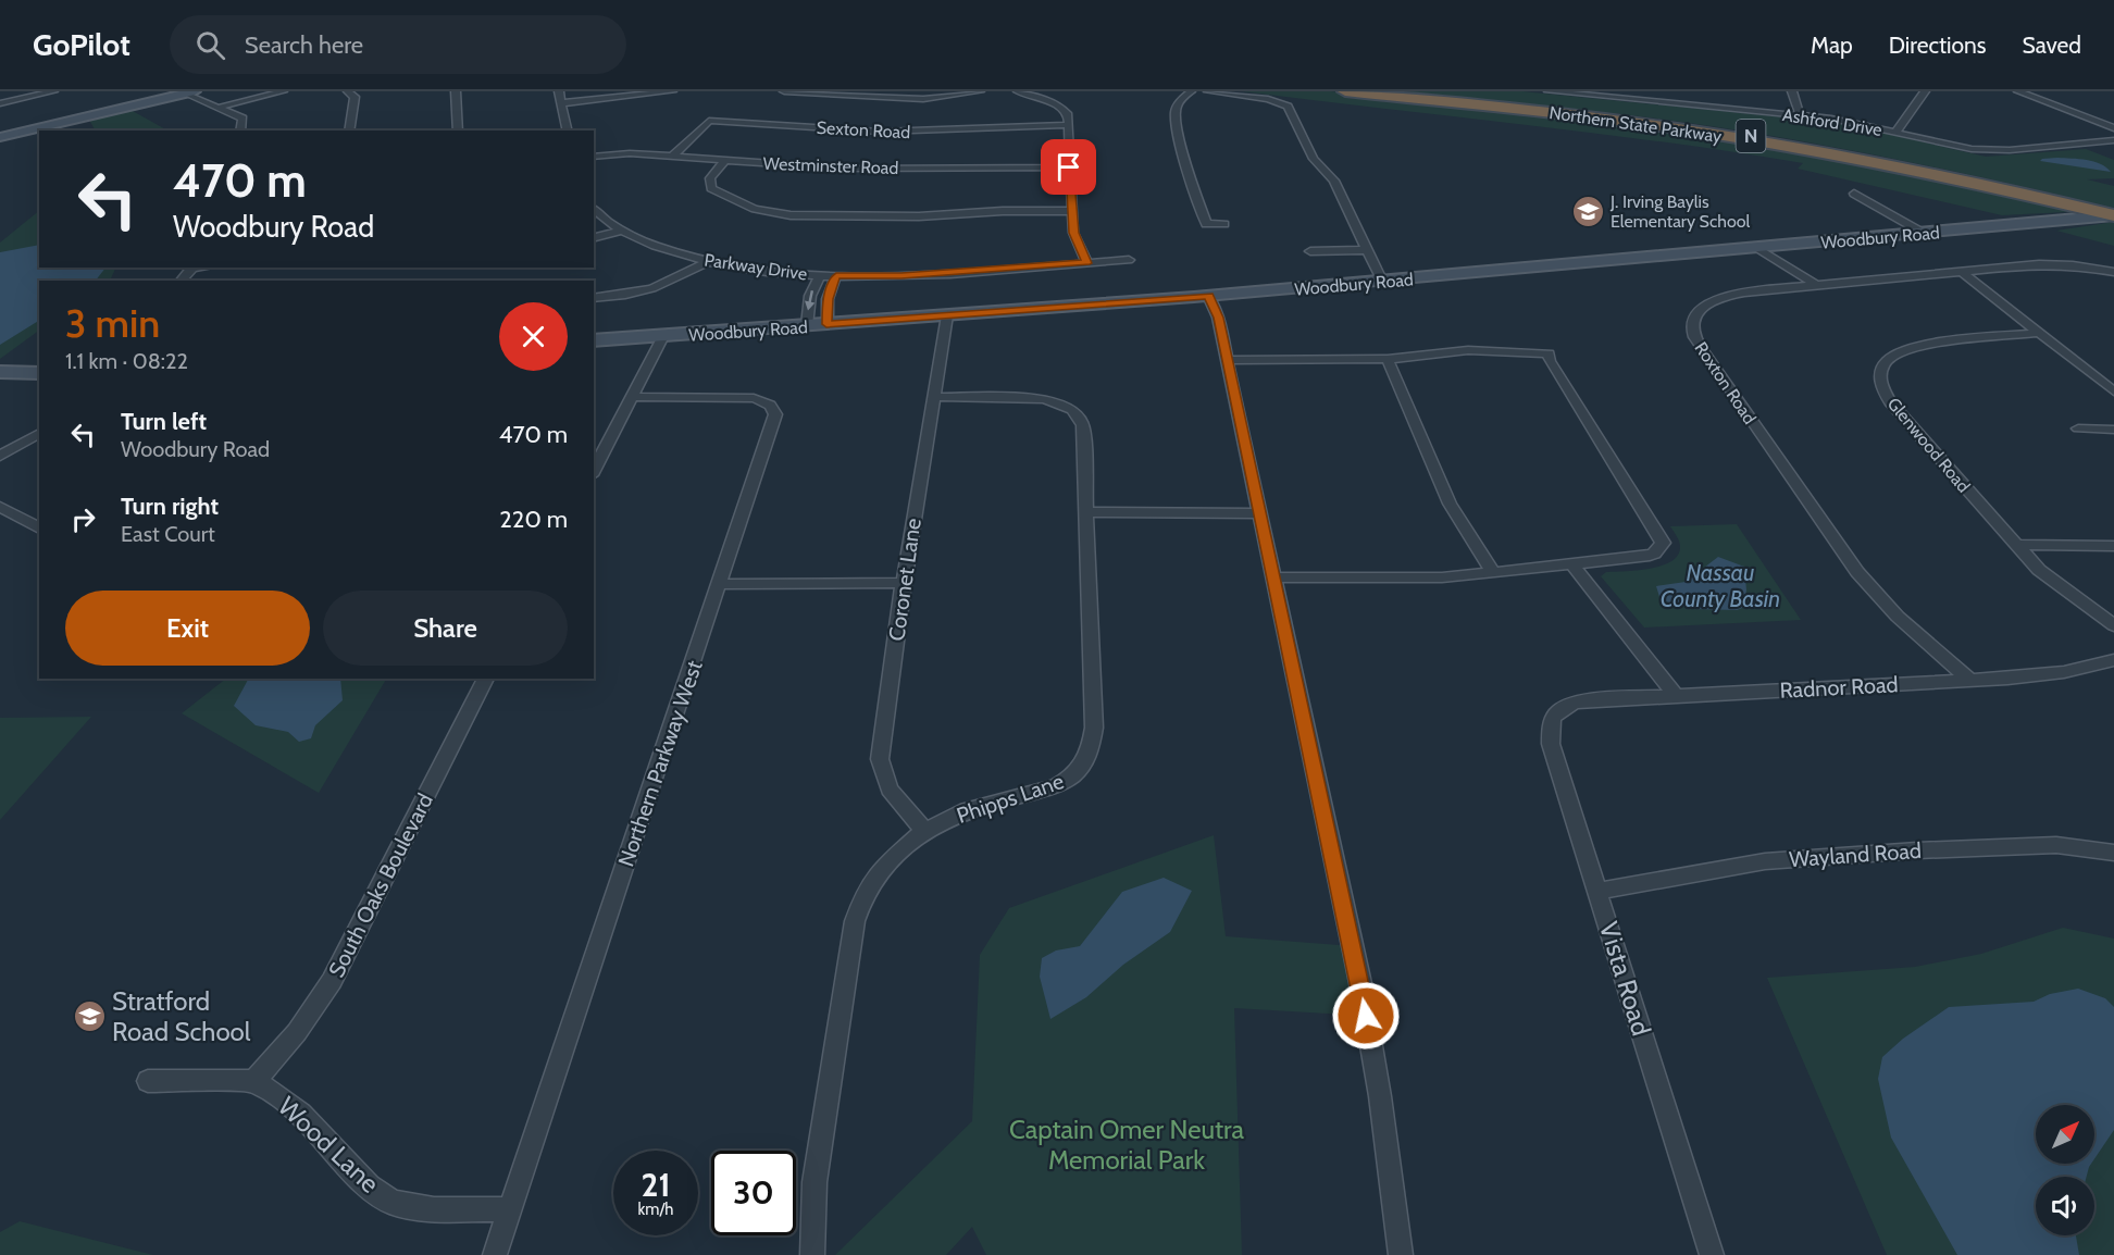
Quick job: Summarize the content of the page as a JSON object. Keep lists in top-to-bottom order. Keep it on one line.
{"streets":{"highway":["Northern State Parkway","N"],"main road":["Woodbury Road"],"street":["Ashford Drive","Sexton Road","Westminster Road","Parkway Drive","Roxton Road","Glenwood Road","Coronet Lane","Radnor Road","Northern Parkway West","Phipps Lane","Wayland Road","South Oaks Boulevard","Vista Road","Wood Lane"]},"crossings":[["Northern State Parkway","Woodbury Road"],["Sexton Road","Westminster Road"],["Woodbury Road","Coronet Lane"],["Roxton Road","Radnor Road"],["Coronet Lane","Phipps Lane"],["Radnor Road","Vista Road"],["Northern Parkway West","Wood Lane"],["Wayland Road","Vista Road"],["South Oaks Boulevard","Wood Lane"]],"water":["Nassau County Basin"],"parks":["Captain Omer Neutra Memorial Park"],"places":{"school or university":["J. Irving Baylis Elementary School","Stratford Road School"]},"north":"top right","page":{"header":"GoPilot","search":"Search here","nav":["Map","Directions","Saved"],"turn":["470 m","Woodbury Road"],"heading":["3 min","1.1 km · 08:22"],"list":[{"name":"Turn left","note":"Woodbury Road","value":"470 m"},{"name":"Turn right","note":"East Court","value":"220 m"}],"buttons":["Exit","Share"],"speed":"21 km/h","limit":"30"}}
